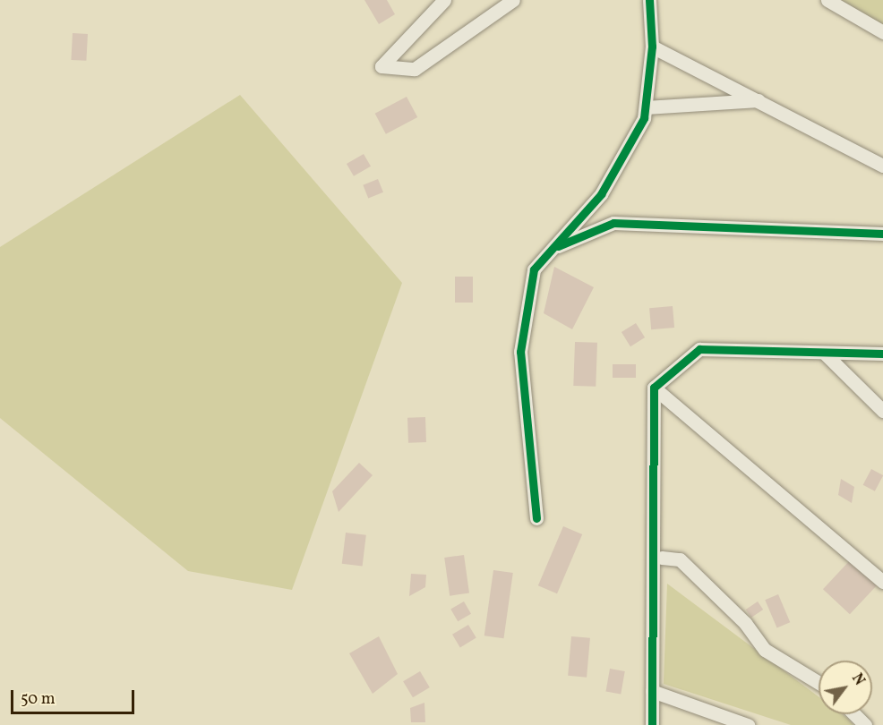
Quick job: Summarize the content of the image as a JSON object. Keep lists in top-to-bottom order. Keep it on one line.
{"scale_bar":"50 m","north":"top right"}
